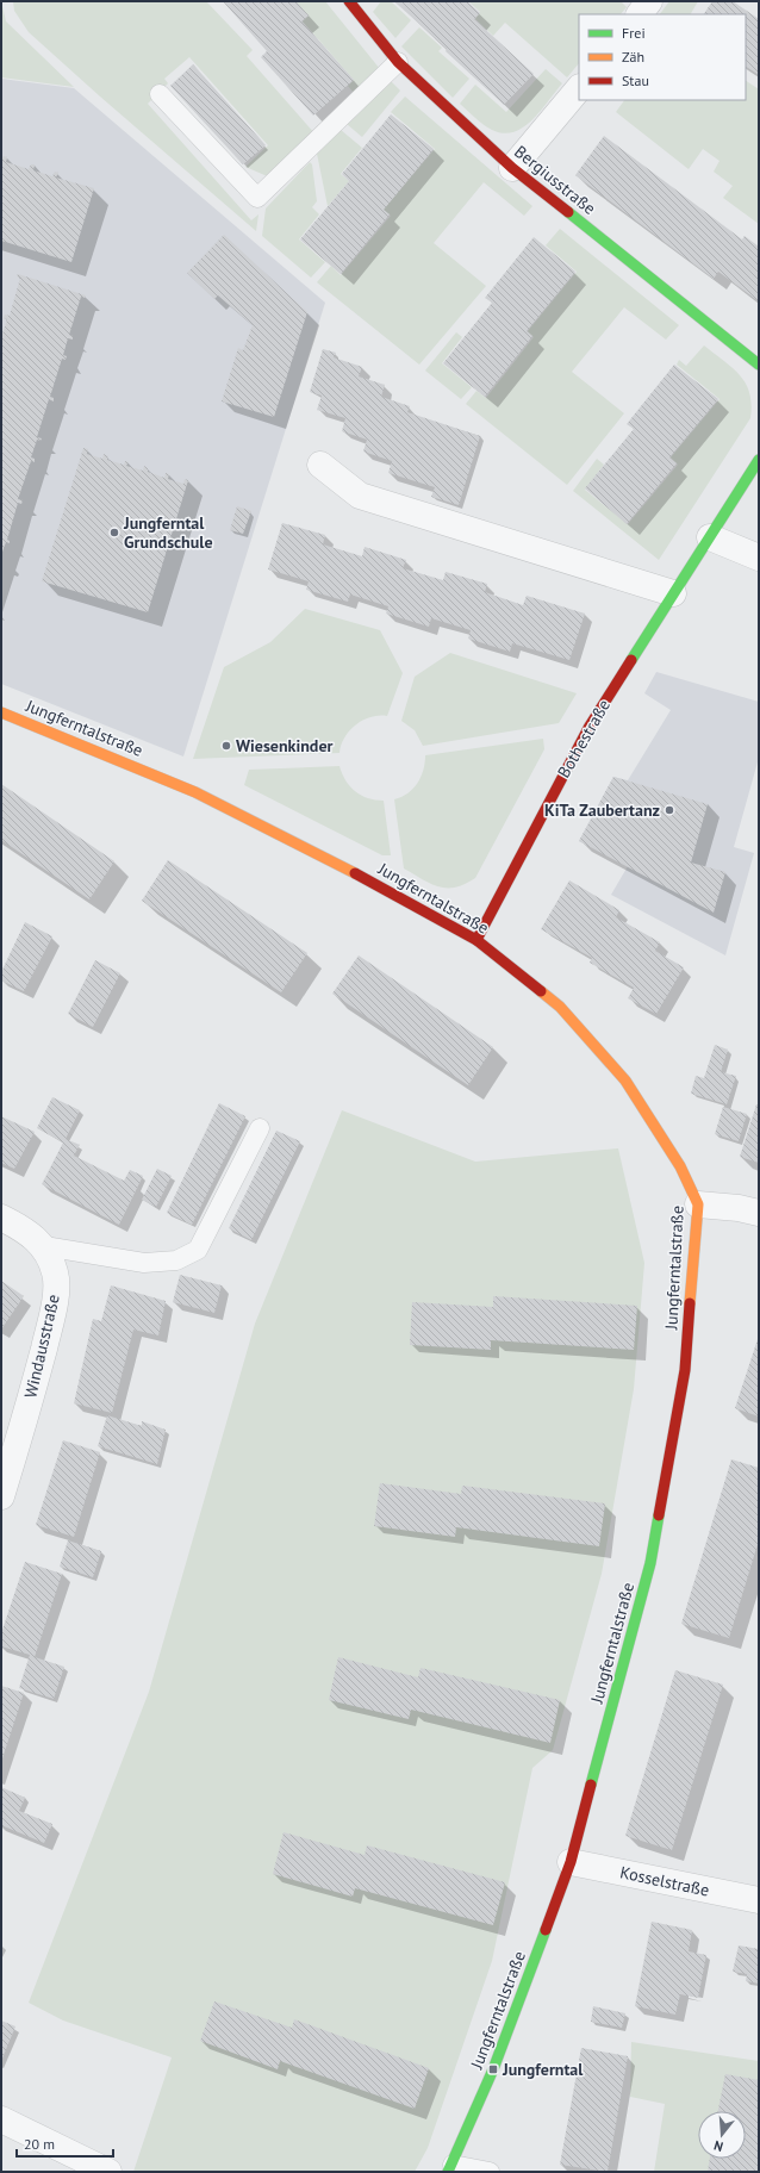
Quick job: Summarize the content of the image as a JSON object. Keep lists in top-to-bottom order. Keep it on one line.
{"streets":{"street":["Bergiusstraße","Jungferntalstraße","Bothestraße","Windausstraße","Kosselstraße"]},"crossings":[["Jungferntalstraße","Bothestraße"],["Jungferntalstraße","Kosselstraße"]],"places":{"other":["Jungferntal Grundschule","Wiesenkinder","KiTa Zaubertanz"],"transit":["Jungferntal"]},"legend":["Frei","Zäh","Stau"],"scale_bar":"20 m","north":"bottom"}
